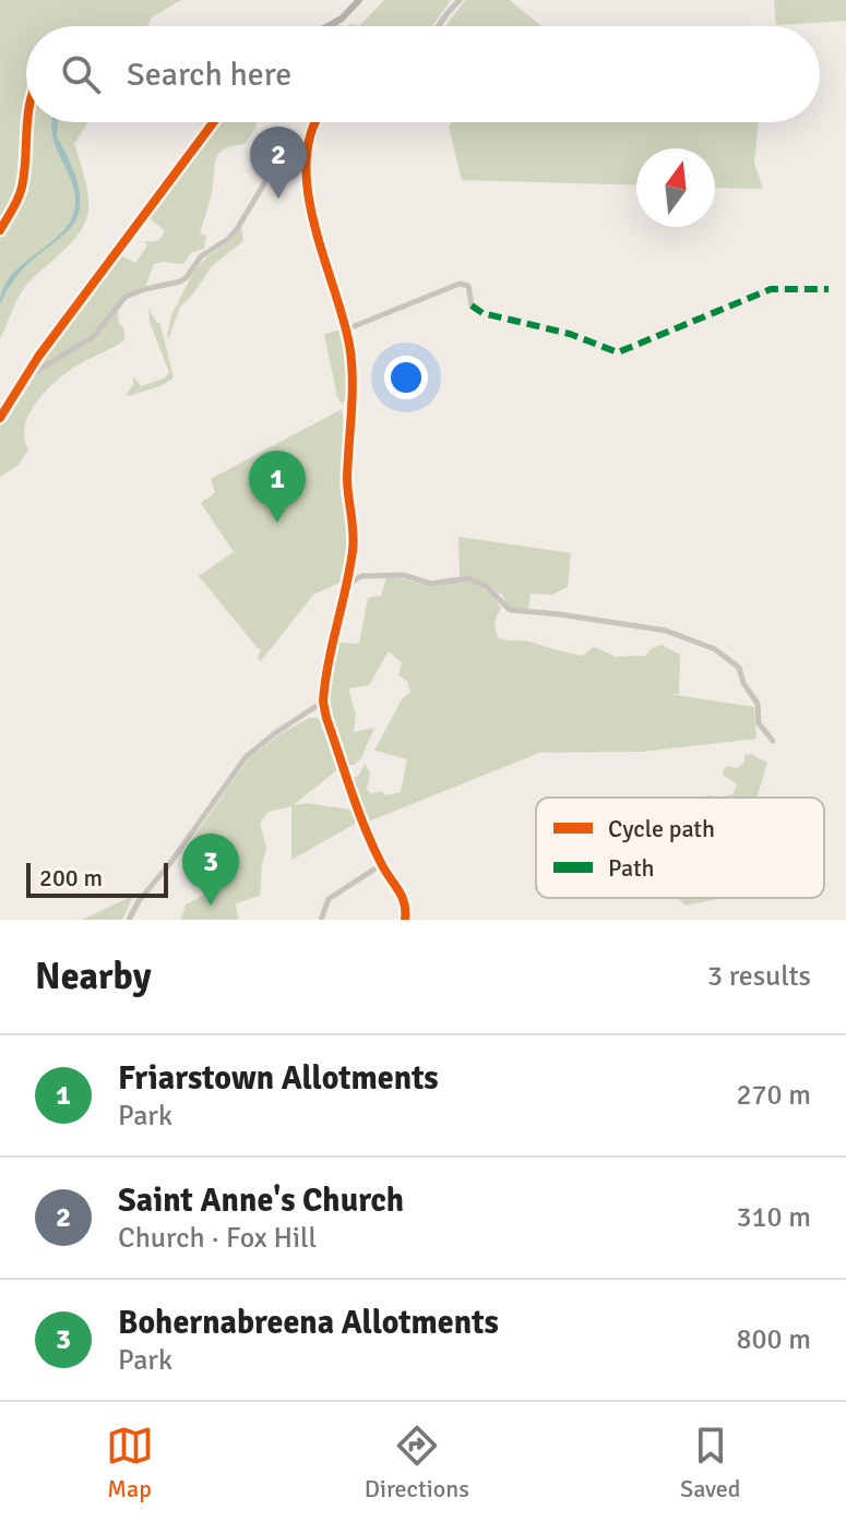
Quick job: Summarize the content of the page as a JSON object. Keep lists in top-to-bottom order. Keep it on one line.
{"legend":["Cycle path","Path"],"scale_bar":"200 m","north":"top","page":{"search":"Search here","pins":["2","1","3"],"scale":"200 m","heading":["Nearby","3 results"],"list":[{"mark":"1","name":"Friarstown Allotments","note":"Park","value":"270 m"},{"mark":"2","name":"Saint Anne's Church","note":"Church · Fox Hill","value":"310 m"},{"mark":"3","name":"Bohernabreena Allotments","note":"Park","value":"800 m"}],"nav":["Map","Directions","Saved"]}}
